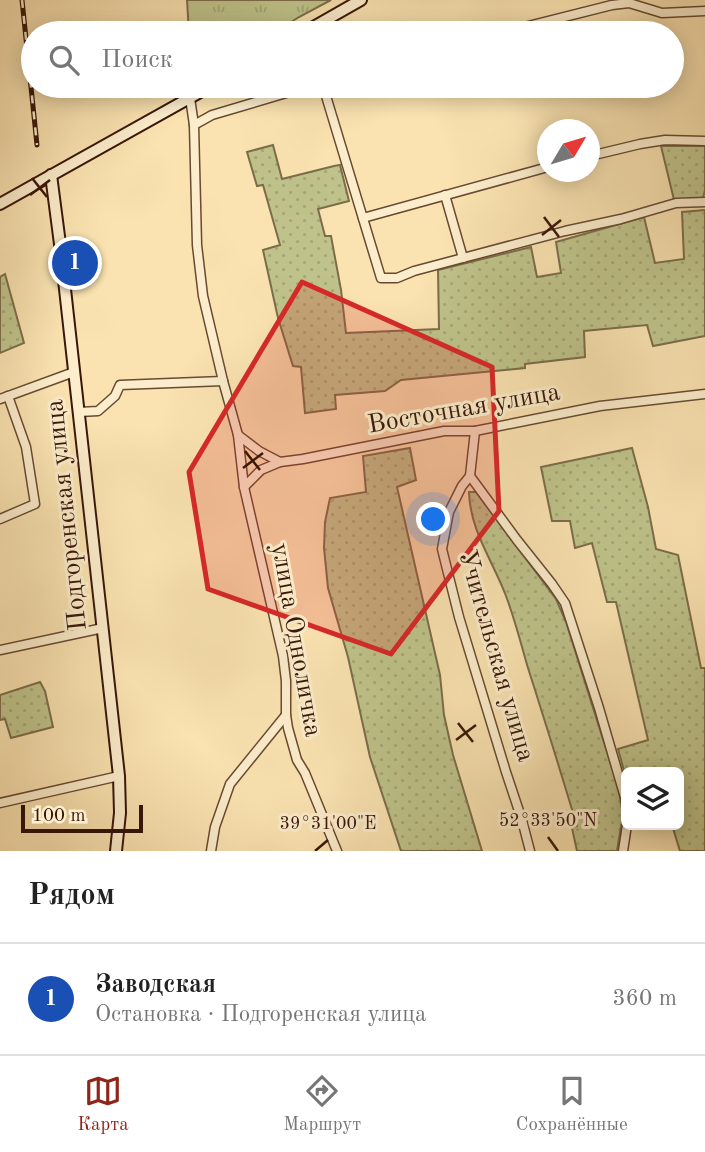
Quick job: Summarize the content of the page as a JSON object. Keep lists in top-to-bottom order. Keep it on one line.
{"streets":{"street":["Восточная улица","Подгоренская улица","улица Одноличка","Учительская улица"]},"crossings":[["Восточная улица","Учительская улица"]],"scale_bar":"100 m","north":"top right","page":{"search":"Поиск","pins":"1","scale":"100 m","heading":"Рядом","list":[{"mark":"1","name":"Заводская","note":"Остановка · Подгоренская улица","value":"360 m"}],"nav":["Карта","Маршрут","Сохранённые"]},"coordinates":["52°33'50\"N","39°31'00\"E"]}
